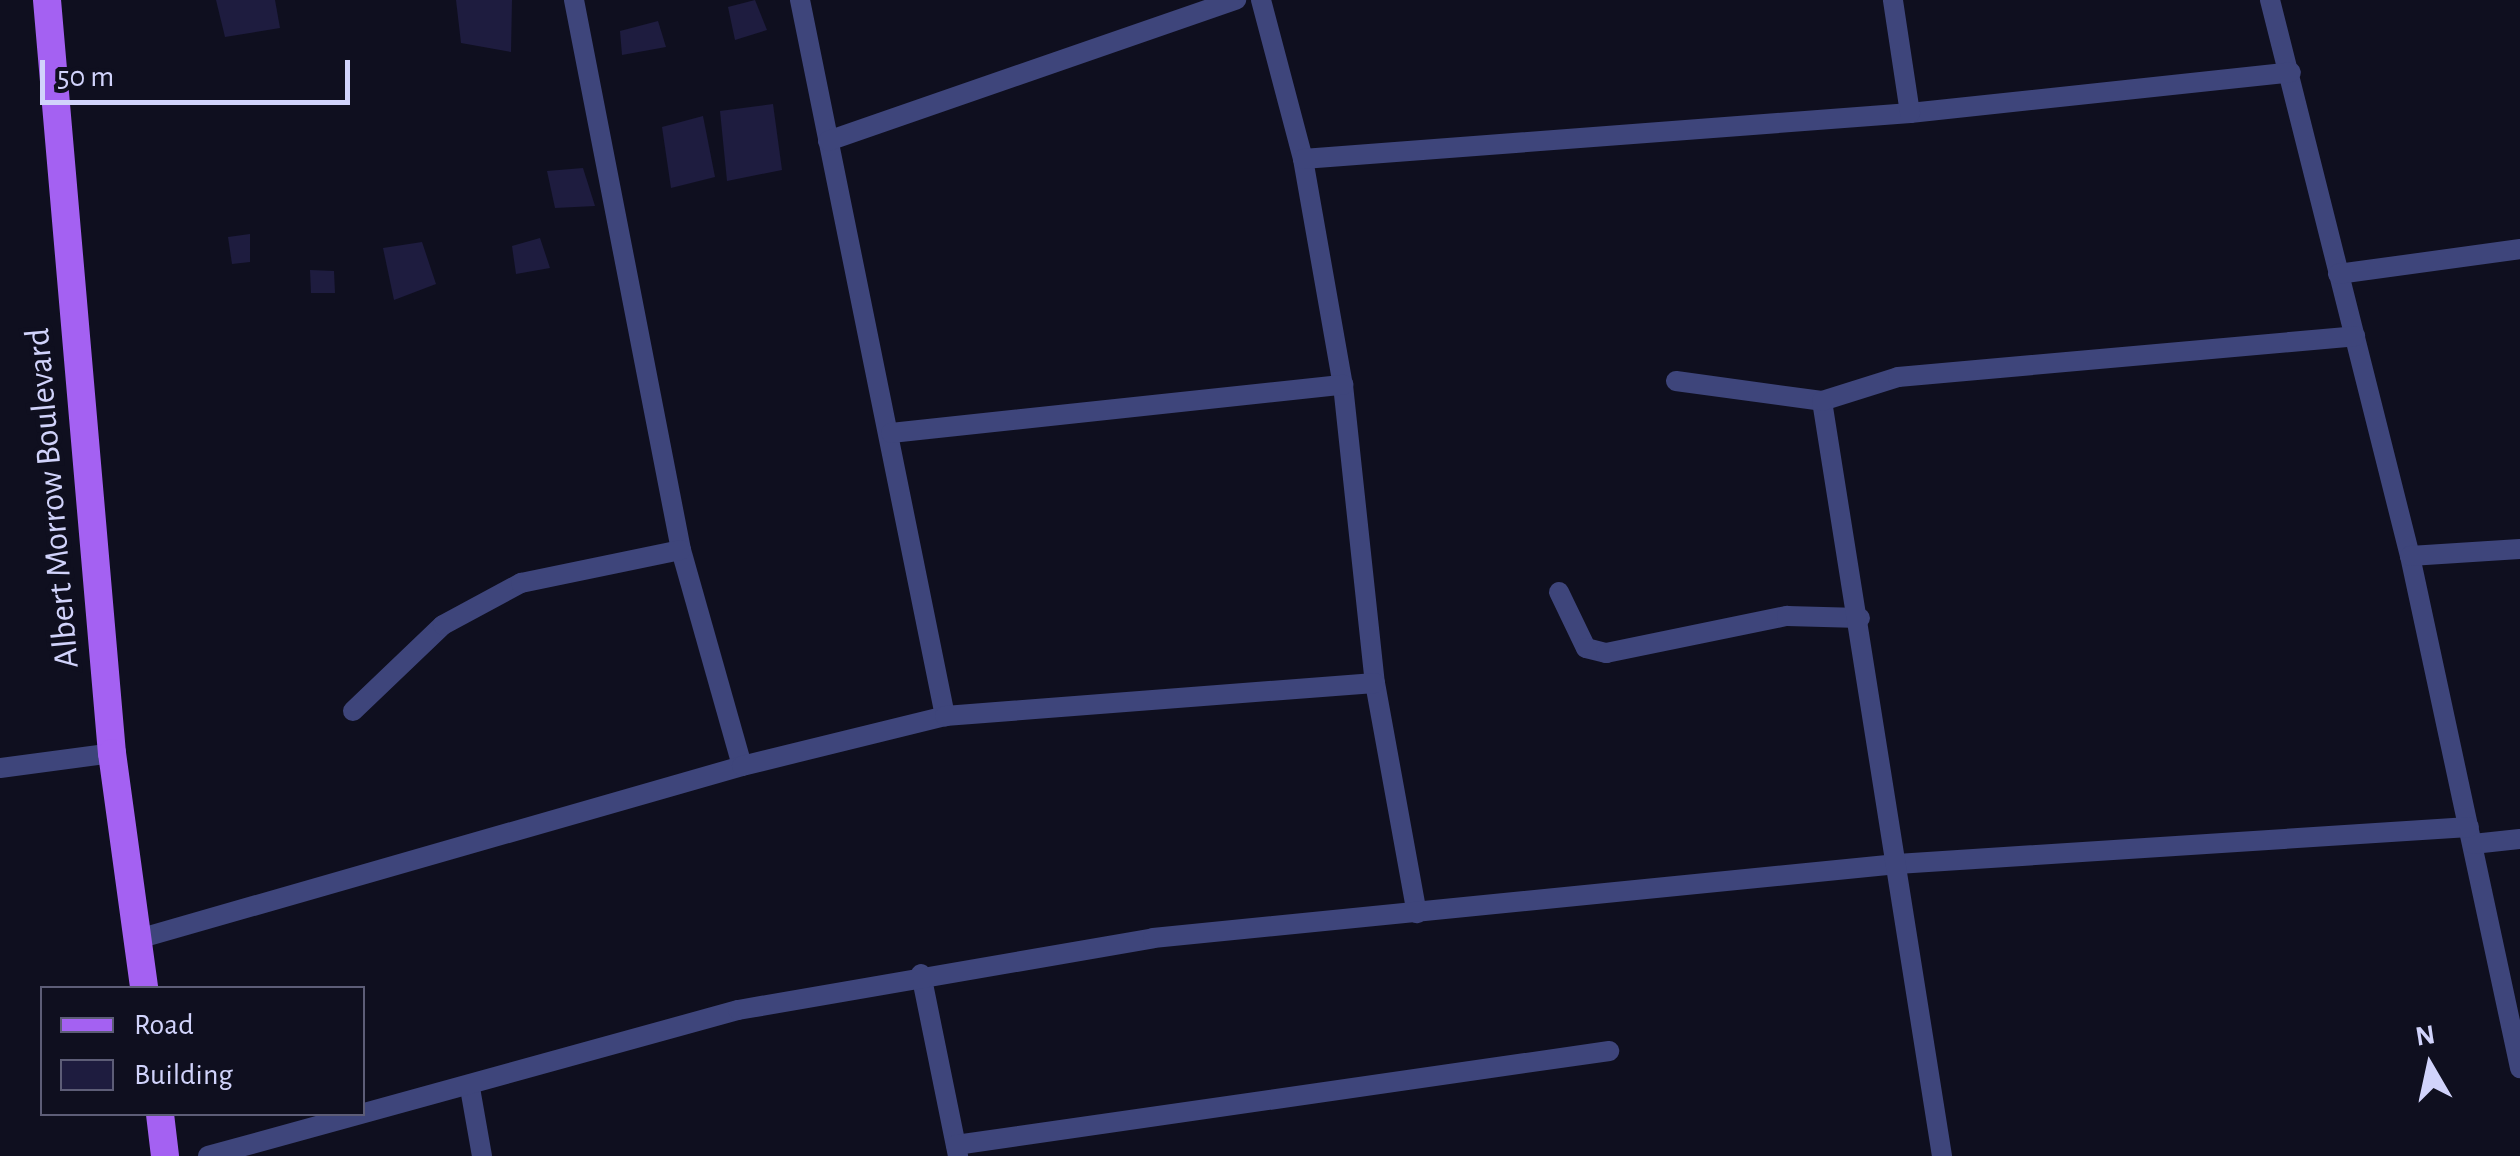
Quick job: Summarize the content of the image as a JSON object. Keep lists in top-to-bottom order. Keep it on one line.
{"streets":{"main road":["Albert Morrow Boulevard"]},"legend":["Road","Building"],"scale_bar":"50 m","north":"top"}
